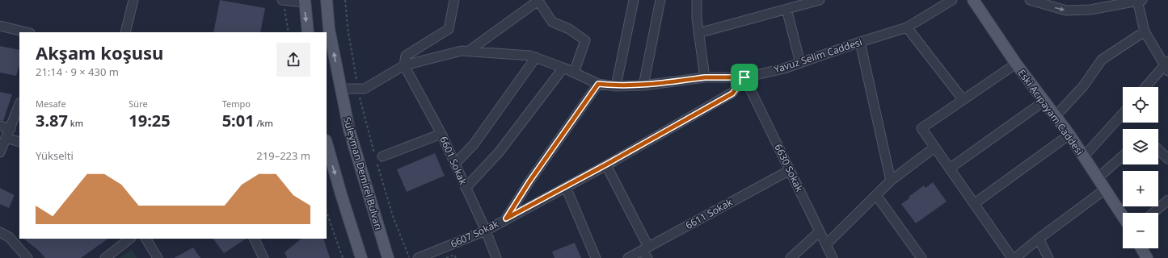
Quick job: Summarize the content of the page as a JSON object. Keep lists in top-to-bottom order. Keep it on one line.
{"streets":{"main road":["Eski Acıpayam Caddesi","Süleyman Demirel Bulvarı"],"street":["Yavuz Selim Caddesi","6601 Sokak","6630 Sokak","6611 Sokak","6607 Sokak"]},"crossings":[["Yavuz Selim Caddesi","6601 Sokak"],["Yavuz Selim Caddesi","6630 Sokak"],["Yavuz Selim Caddesi","Süleyman Demirel Bulvarı"],["Yavuz Selim Caddesi","6607 Sokak"],["6601 Sokak","6607 Sokak"],["6630 Sokak","6611 Sokak"],["6630 Sokak","6607 Sokak"]],"page":{"heading":["Akşam koşusu","21:14 · 9 × 430 m"],"map_buttons":["+","−"],"stats":[["Mesafe","3.87 km"],["Süre","19:25"],["Tempo","5:01 /km"]],"chart":["Yükselti","219–223 m"]}}
